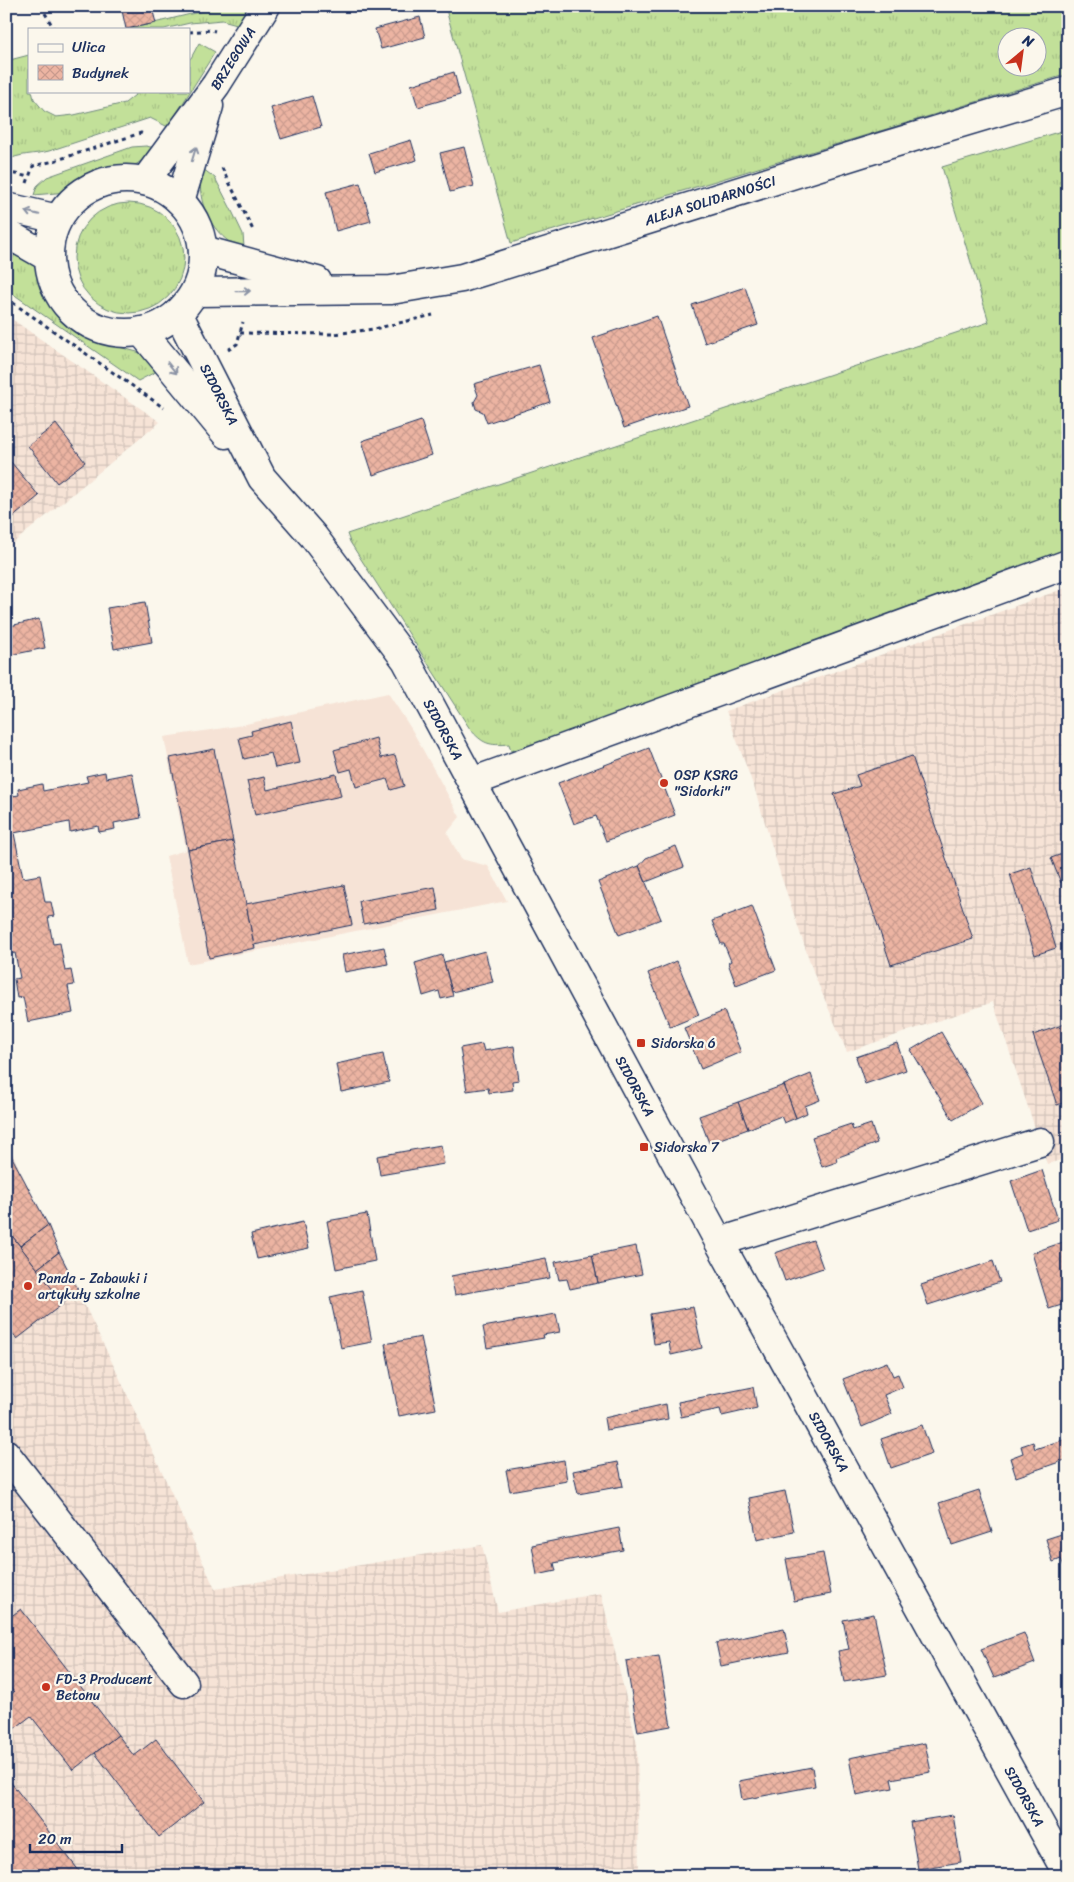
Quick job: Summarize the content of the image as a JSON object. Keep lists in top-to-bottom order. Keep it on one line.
{"streets":{"street":["BRZEGOWA","ALEJA SOLIDARNOŚCI","SIDORSKA"]},"crossings":[["BRZEGOWA","SIDORSKA"]],"places":{"other":["OSP KSRG \"Sidorki\"","Panda - Zabawki i artykuły szkolne","FD-3 Producent Betonu"],"transit":["Sidorska 6","Sidorska 7"]},"legend":["Ulica","Budynek"],"scale_bar":"20 m","north":"top right"}
